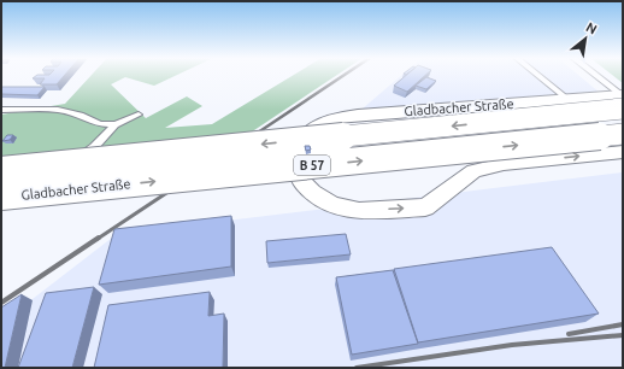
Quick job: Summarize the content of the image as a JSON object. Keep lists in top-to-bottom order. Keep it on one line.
{"streets":{"main road":["Gladbacher Straße","B 57"]},"north":"top right"}
